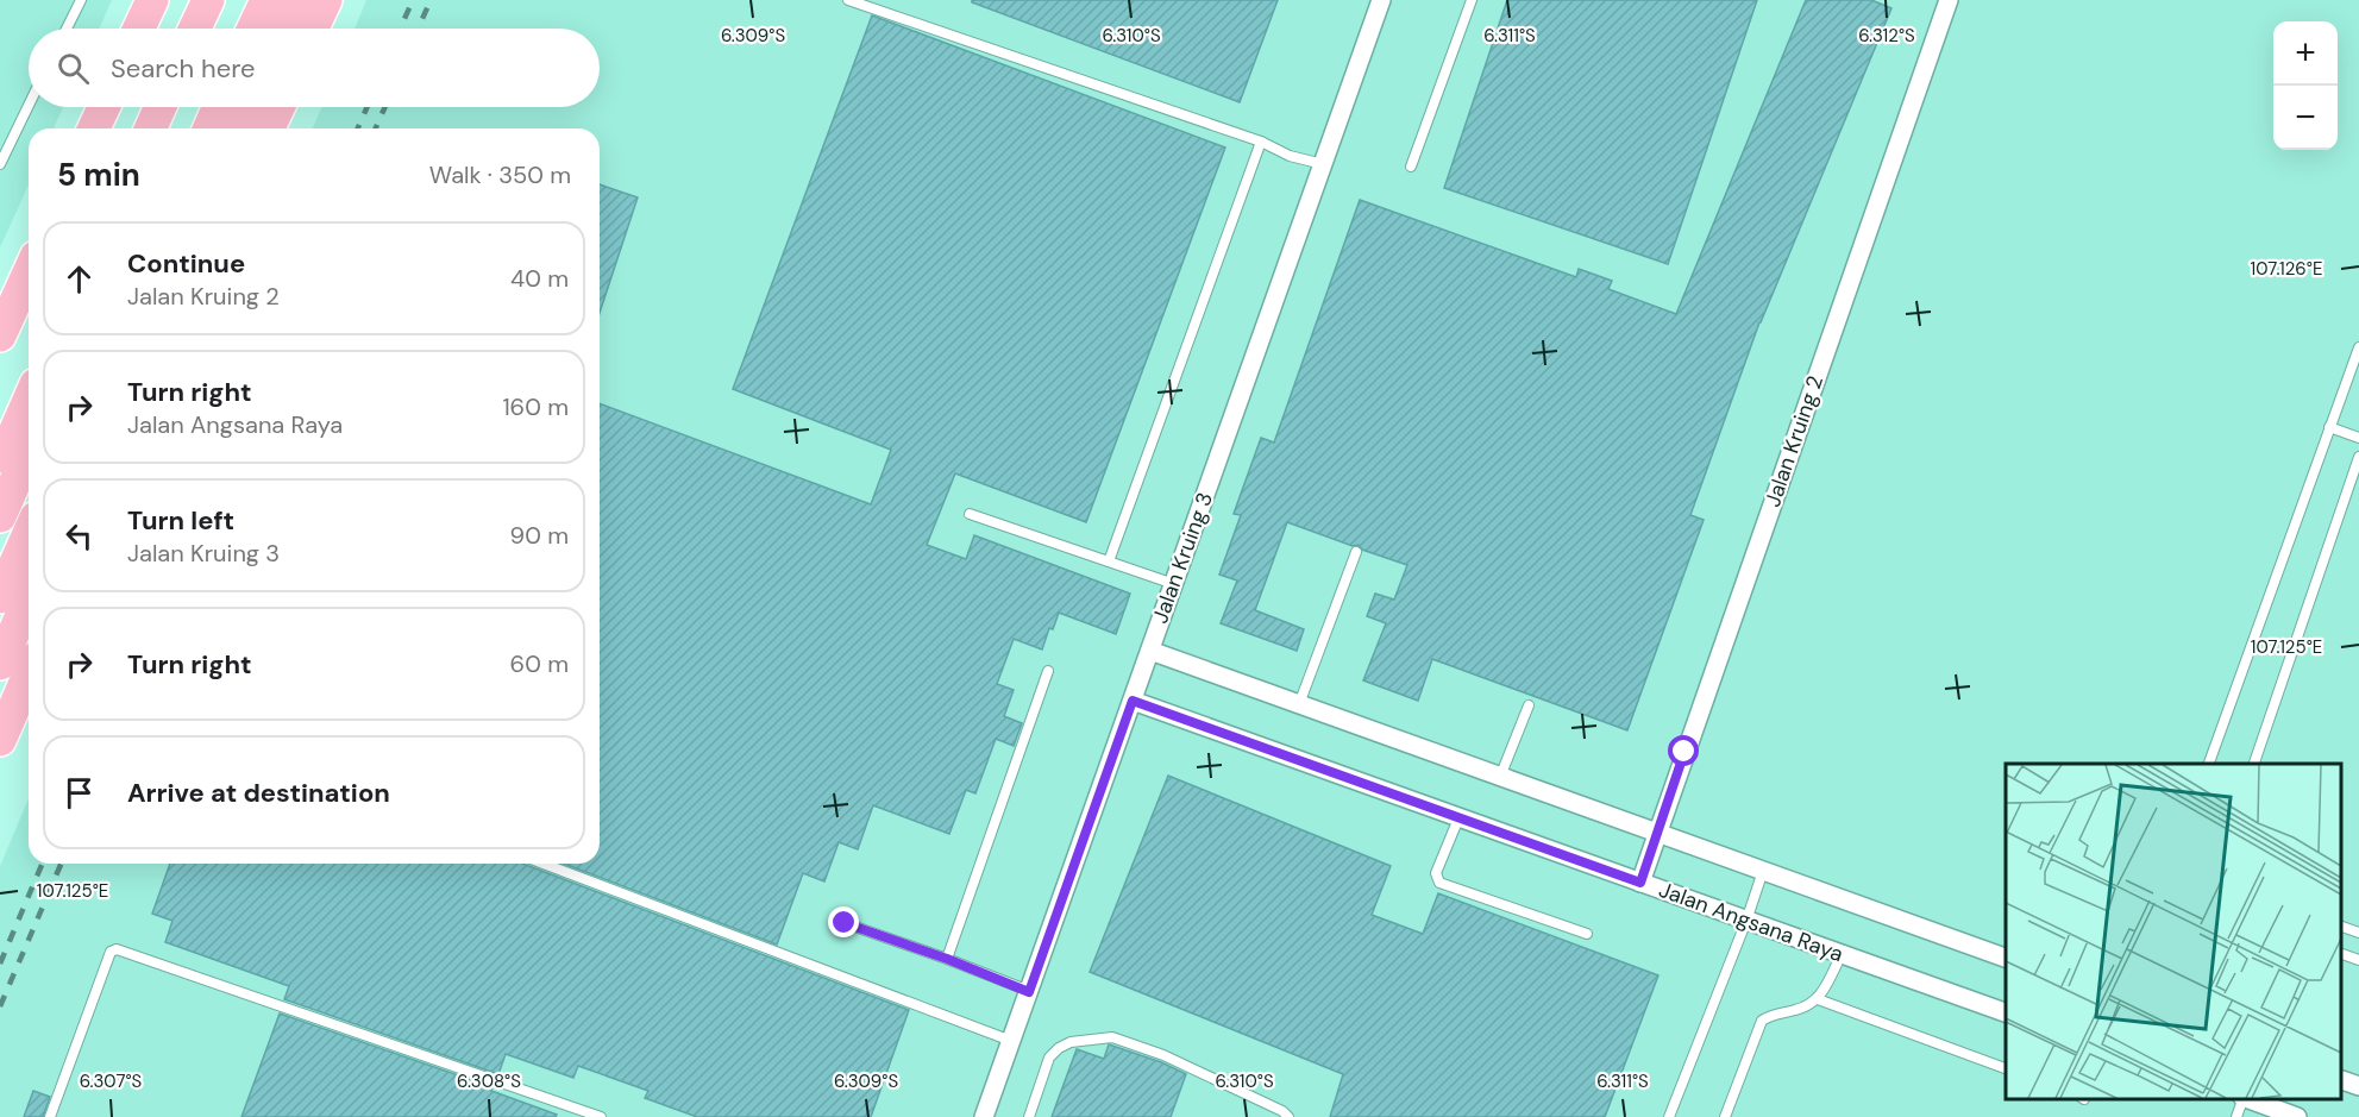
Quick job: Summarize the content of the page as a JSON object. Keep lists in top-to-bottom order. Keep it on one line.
{"streets":{"street":["Jalan Kruing 2","Jalan Kruing 3","Jalan Angsana Raya"]},"crossings":[["Jalan Kruing 2","Jalan Angsana Raya"],["Jalan Kruing 3","Jalan Angsana Raya"]],"page":{"map_buttons":["+","−"],"search":"Search here","heading":["5 min","Walk · 350 m"],"list":[["Continue","Jalan Kruing 2","40 m"],["Turn right","Jalan Angsana Raya","160 m"],["Turn left","Jalan Kruing 3","90 m"],["Turn right","60 m"],"Arrive at destination"]},"coordinates":["6.309°S","6.310°S","6.311°S","6.312°S","107.126°E","107.125°E","6.307°S","6.308°S"]}
